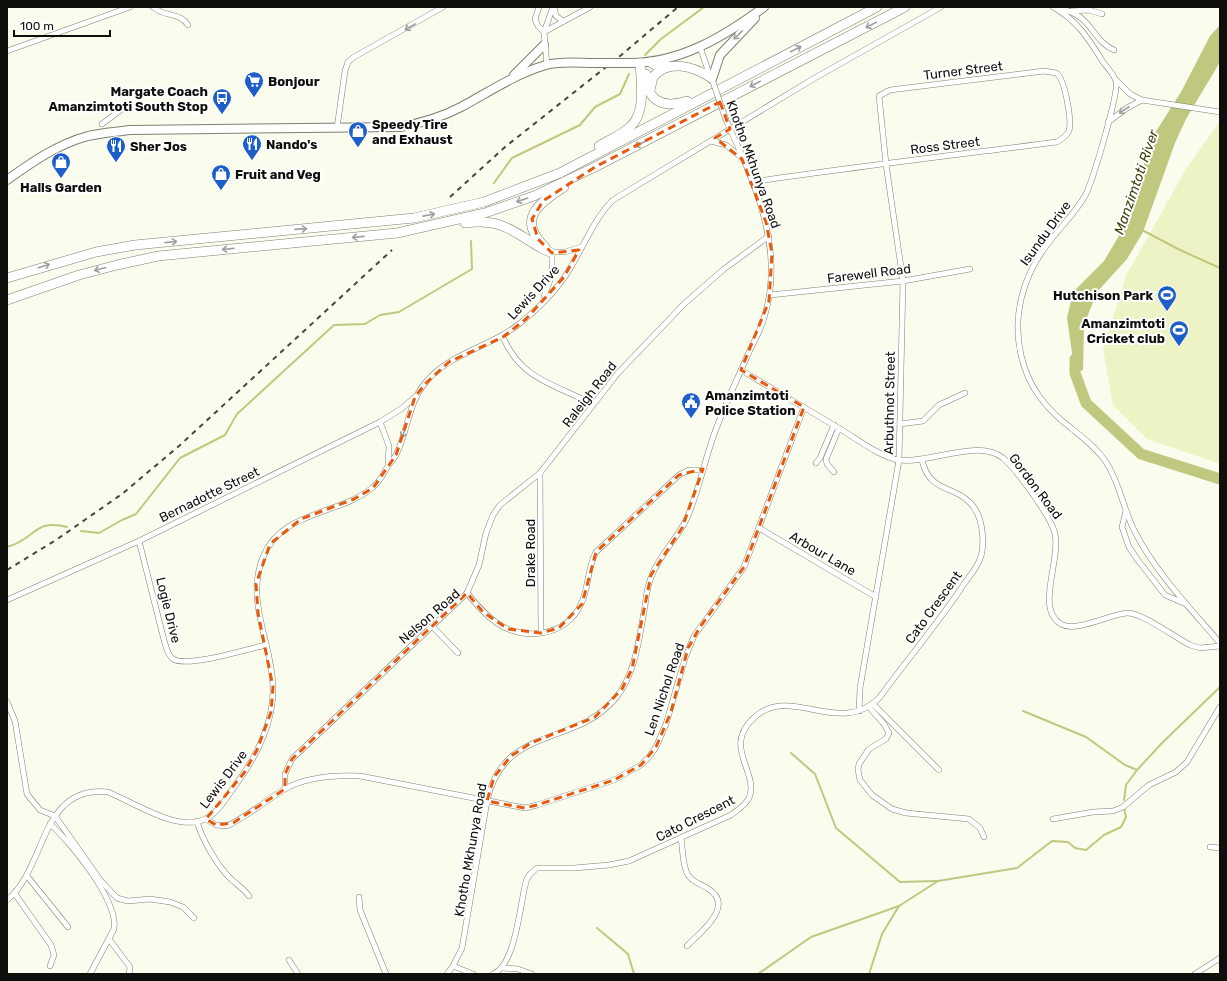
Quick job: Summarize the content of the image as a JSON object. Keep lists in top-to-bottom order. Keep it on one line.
{"streets":{"street":["Turner Street","Ross Street","Khotho Mkhunya Road","Isundu Drive","Farewell Road","Lewis Drive","Raleigh Road","Arbuthnot Street","Gordon Road","Bernadotte Street","Drake Road","Arbour Lane","Cato Crescent","Logie Drive","Nelson Road","Len Nichol Road"]},"crossings":[["Turner Street","Ross Street"],["Turner Street","Arbuthnot Street"],["Ross Street","Khotho Mkhunya Road"],["Ross Street","Arbuthnot Street"],["Khotho Mkhunya Road","Farewell Road"],["Khotho Mkhunya Road","Lewis Drive"],["Khotho Mkhunya Road","Raleigh Road"],["Khotho Mkhunya Road","Nelson Road"],["Khotho Mkhunya Road","Len Nichol Road"],["Farewell Road","Arbuthnot Street"],["Lewis Drive","Bernadotte Street"],["Lewis Drive","Logie Drive"],["Lewis Drive","Len Nichol Road"],["Raleigh Road","Drake Road"],["Raleigh Road","Nelson Road"],["Arbuthnot Street","Gordon Road"],["Arbuthnot Street","Arbour Lane"],["Arbuthnot Street","Cato Crescent"],["Gordon Road","Cato Crescent"],["Bernadotte Street","Logie Drive"],["Drake Road","Nelson Road"],["Arbour Lane","Len Nichol Road"],["Nelson Road","Len Nichol Road"]],"water":["Manzimtoti River"],"places":{"supermarket":["Bonjour"],"bus stop":["Margate Coach Amanzimtoti South Stop"],"shop":["Speedy Tire and Exhaust","Halls Garden","Fruit and Veg"],"restaurant":["Nando's","Sher Jos"],"sports":["Hutchison Park","Amanzimtoti Cricket club"],"public building":["Amanzimtoti Police Station"]},"scale_bar":"100 m"}
